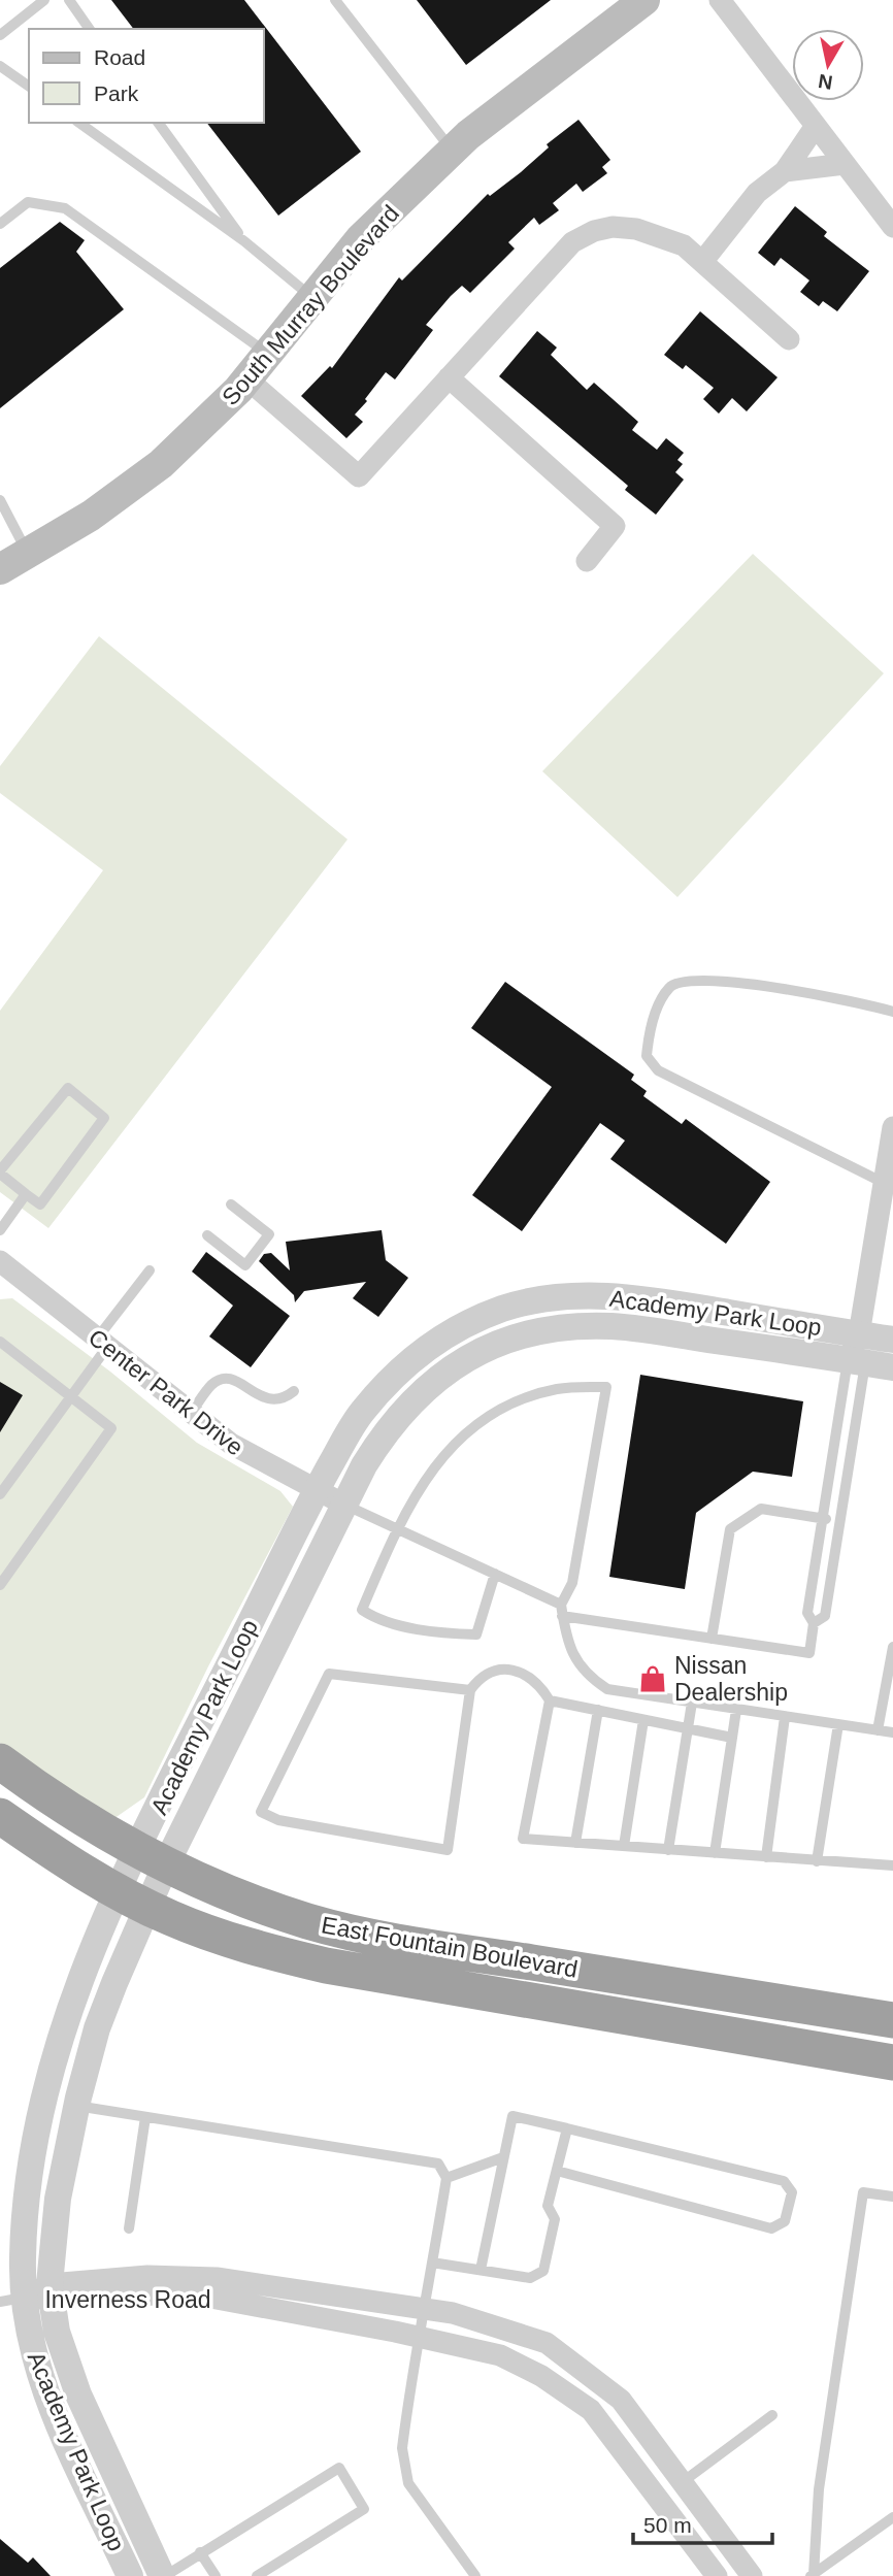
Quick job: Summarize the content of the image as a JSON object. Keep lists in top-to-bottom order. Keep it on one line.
{"streets":{"highway":["East Fountain Boulevard"],"main road":["South Murray Boulevard"],"street":["Academy Park Loop","Center Park Drive","Inverness Road"]},"crossings":[["Academy Park Loop","Center Park Drive"],["Academy Park Loop","East Fountain Boulevard"],["Academy Park Loop","Inverness Road"]],"places":{"shop":["Nissan Dealership"]},"legend":["Road","Park"],"scale_bar":"50 m","north":"bottom"}
